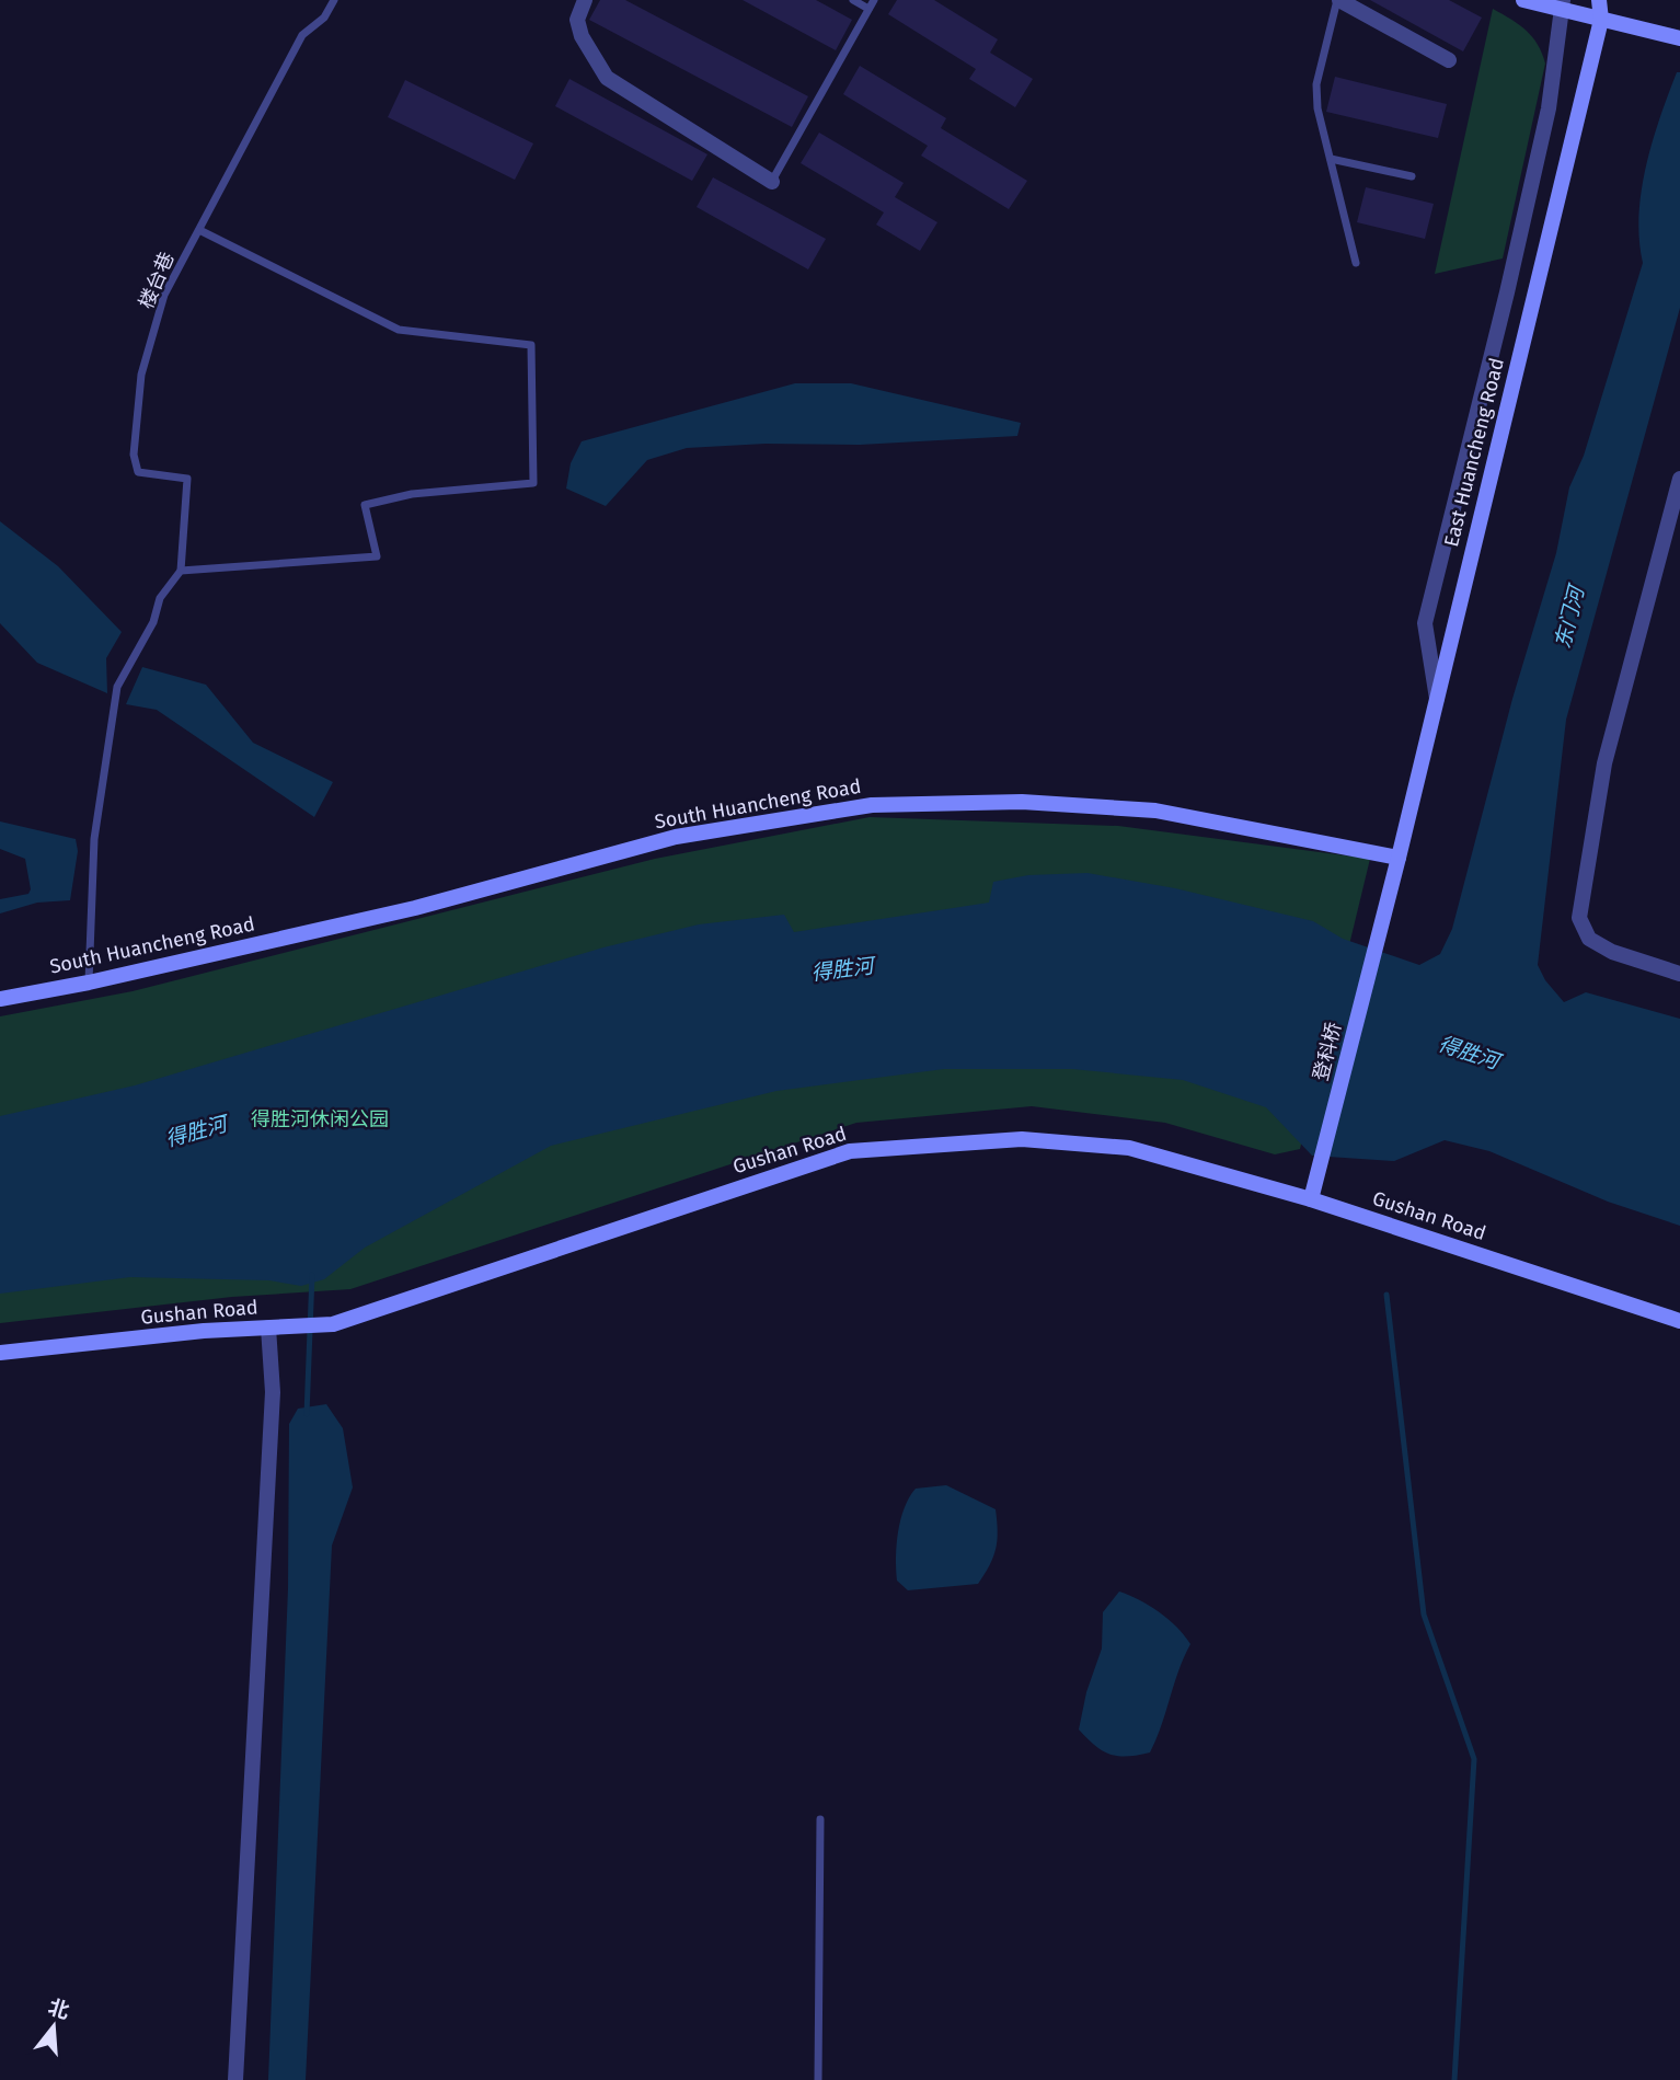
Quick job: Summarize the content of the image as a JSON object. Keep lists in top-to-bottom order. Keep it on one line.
{"streets":{"main road":["East Huancheng Road","South Huancheng Road","登科桥","Gushan Road"],"lane":["楼台巷"]},"crossings":[["East Huancheng Road","South Huancheng Road"],["East Huancheng Road","登科桥"],["登科桥","Gushan Road"]],"water":["东门河","得胜河"],"parks":["得胜河休闲公园"],"north":"top"}
